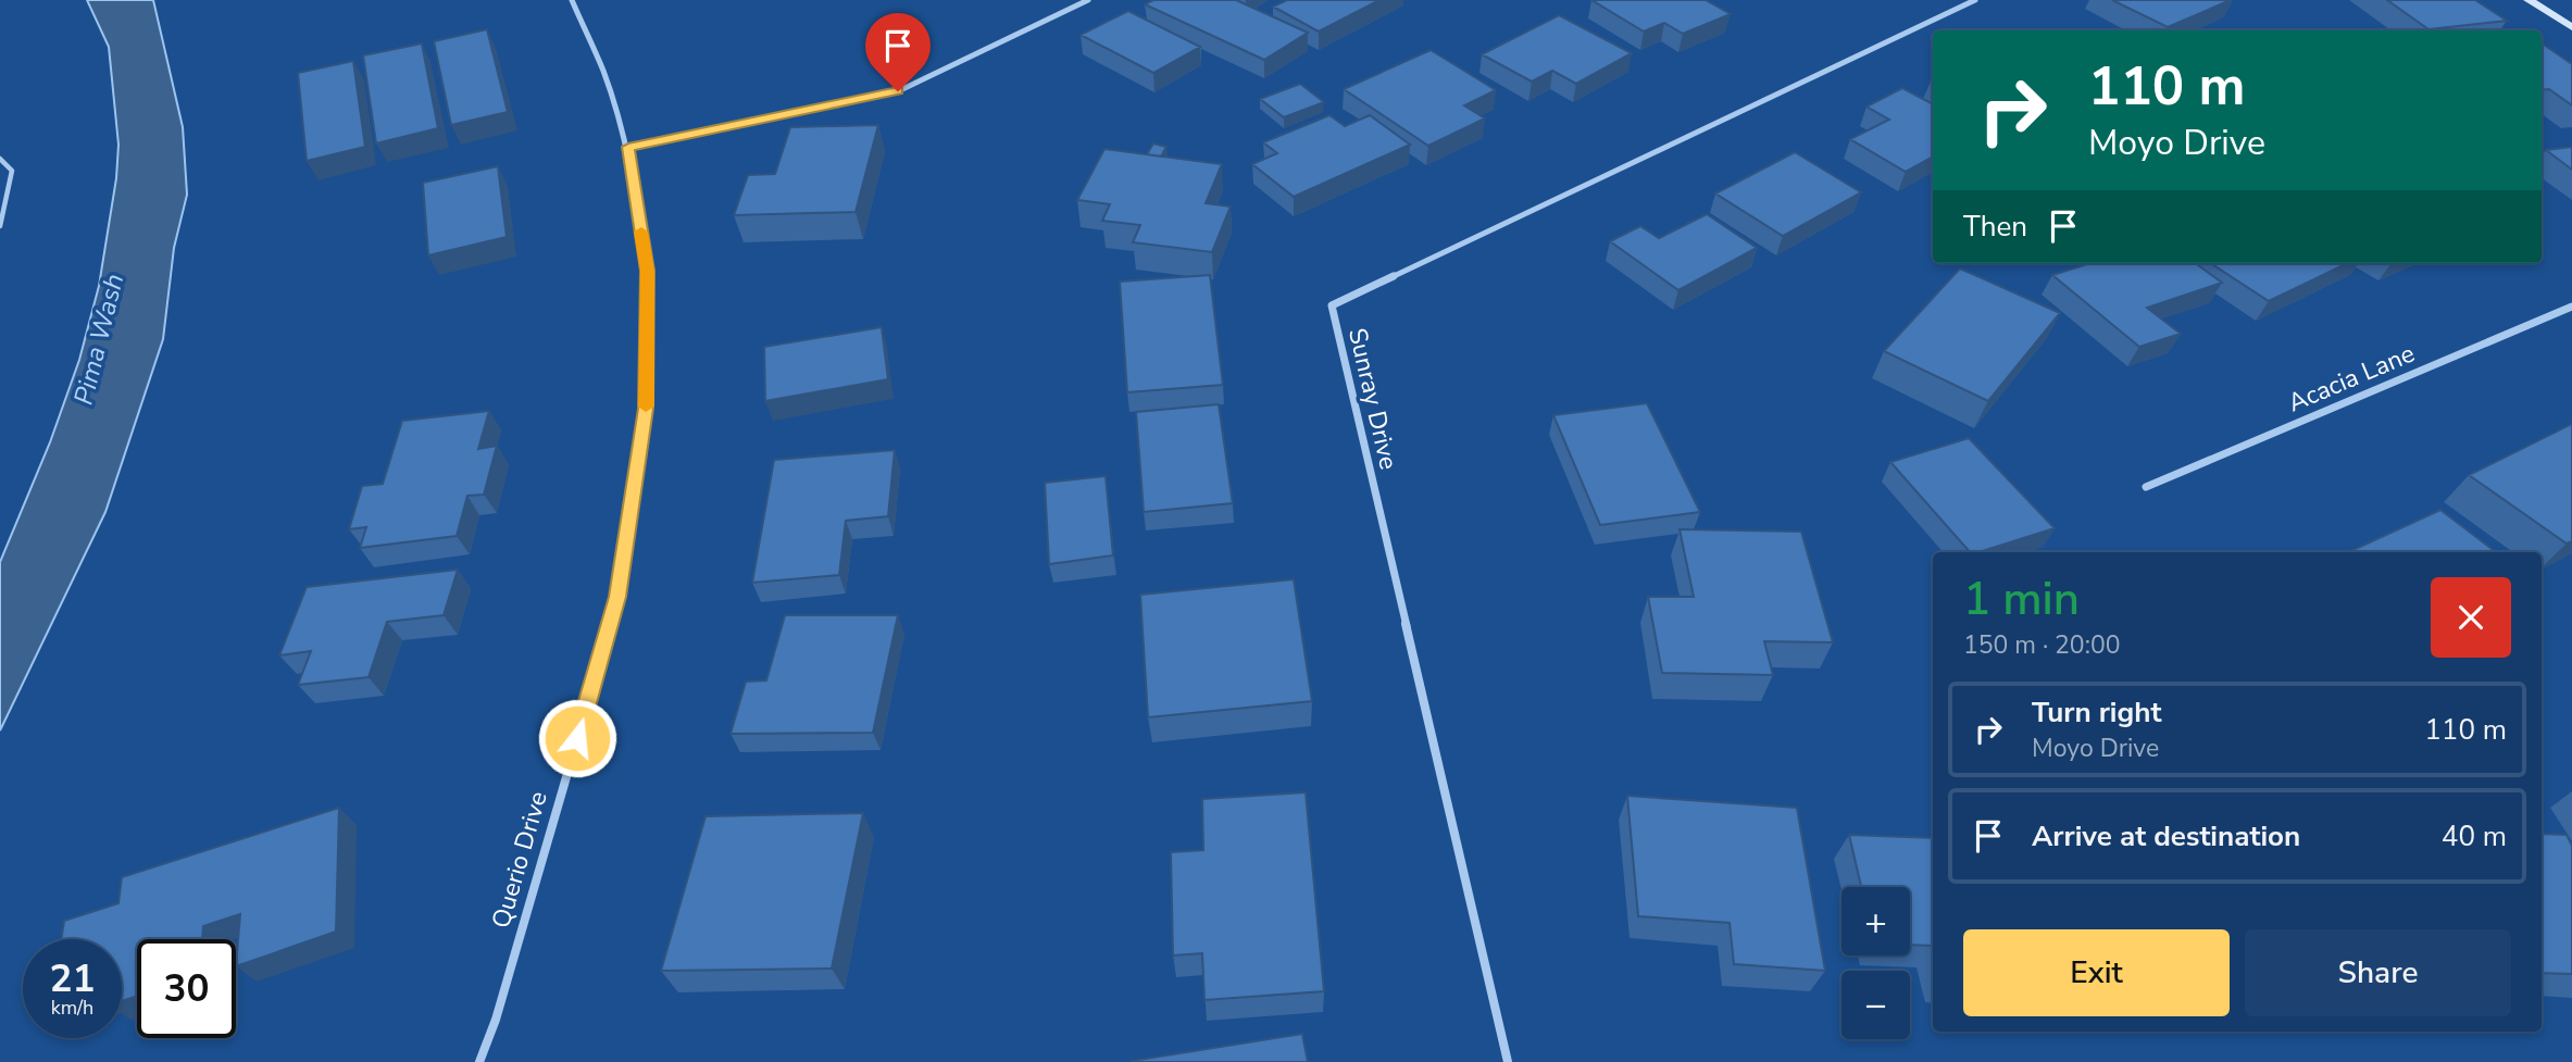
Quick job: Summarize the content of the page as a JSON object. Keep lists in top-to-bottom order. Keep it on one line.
{"streets":{"street":["Acacia Lane","Sunray Drive","Querio Drive"]},"water":["Pima Wash"],"page":{"turn":["110 m","Moyo Drive"],"then":"Then","heading":["1 min","150 m · 20:00"],"list":[{"name":"Turn right","note":"Moyo Drive","value":"110 m"},{"name":"Arrive at destination","value":"40 m"}],"map_buttons":["+","−"],"buttons":["Exit","Share"],"speed":"21 km/h","limit":"30"}}
